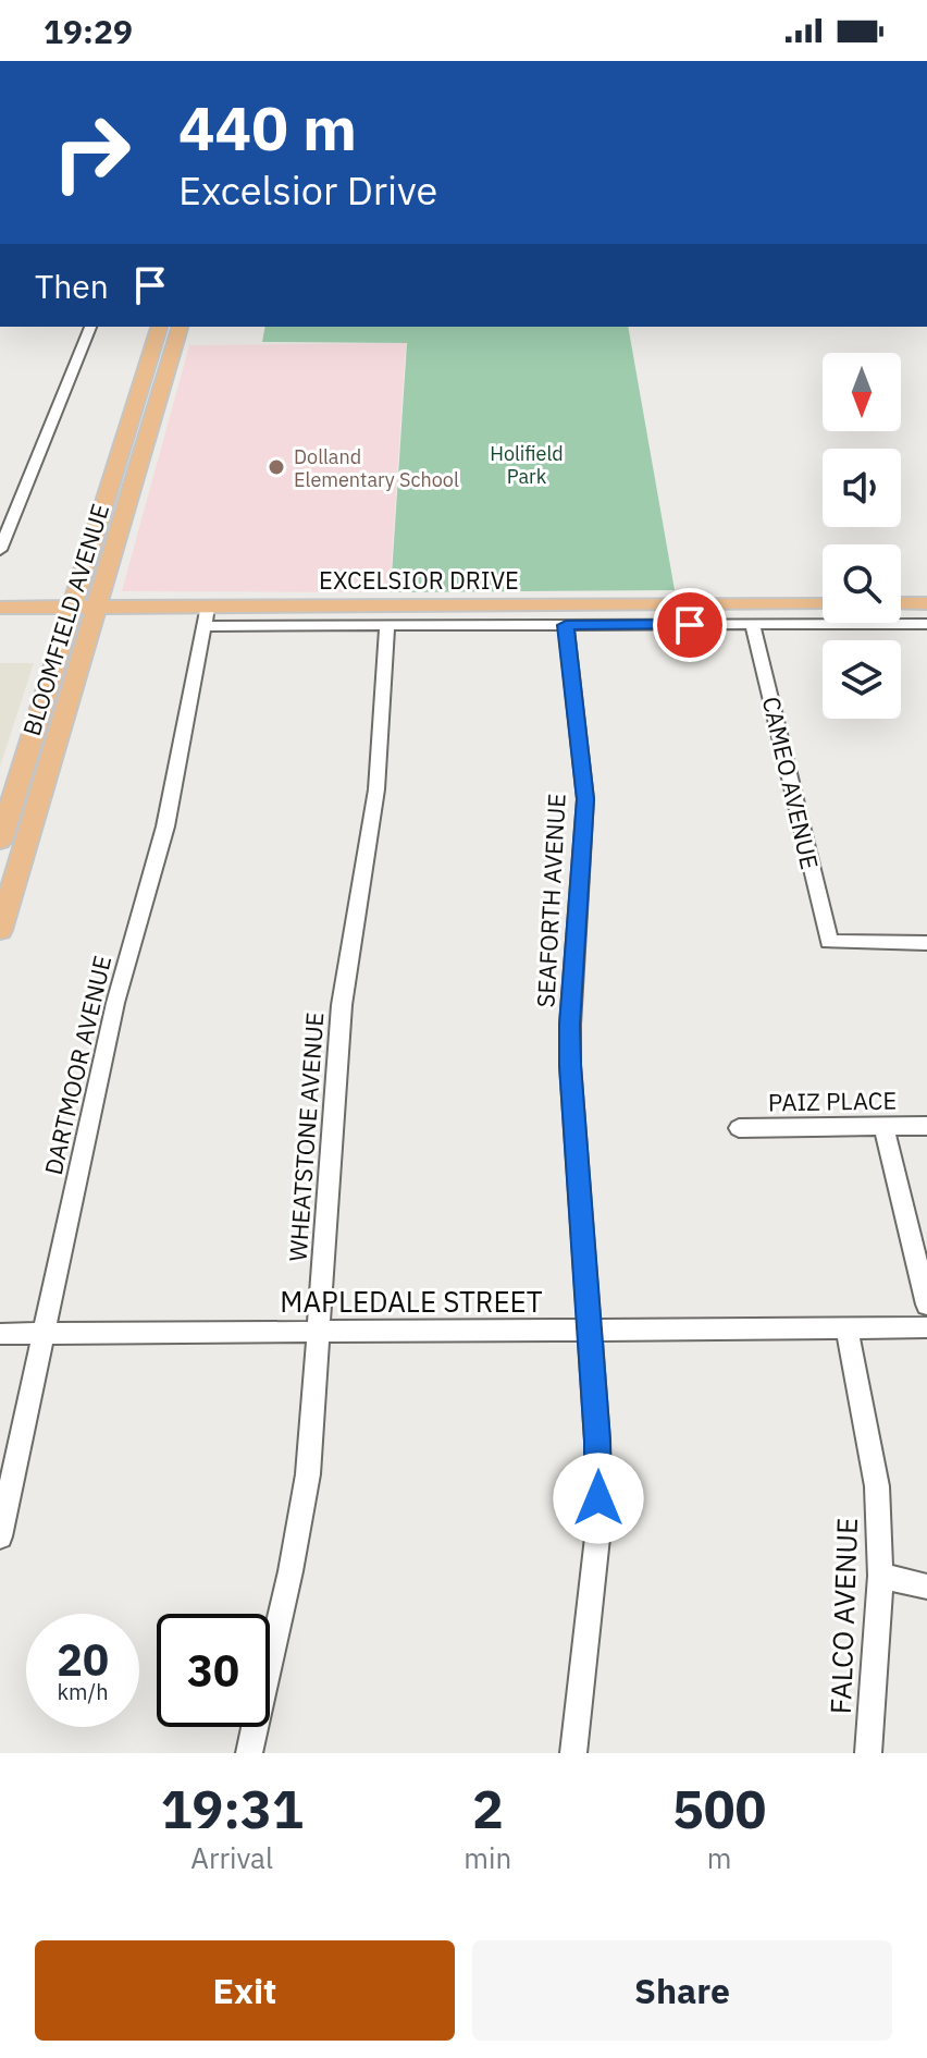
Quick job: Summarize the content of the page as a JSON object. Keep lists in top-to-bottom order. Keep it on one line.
{"streets":{"main road":["EXCELSIOR DRIVE","BLOOMFIELD AVENUE"],"street":["CAMEO AVENUE","SEAFORTH AVENUE","DARTMOOR AVENUE","PAIZ PLACE","WHEATSTONE AVENUE","MAPLEDALE STREET","FALCO AVENUE"]},"crossings":[["EXCELSIOR DRIVE","BLOOMFIELD AVENUE"],["EXCELSIOR DRIVE","CAMEO AVENUE"],["EXCELSIOR DRIVE","SEAFORTH AVENUE"],["EXCELSIOR DRIVE","DARTMOOR AVENUE"],["EXCELSIOR DRIVE","WHEATSTONE AVENUE"],["SEAFORTH AVENUE","MAPLEDALE STREET"],["DARTMOOR AVENUE","MAPLEDALE STREET"],["WHEATSTONE AVENUE","MAPLEDALE STREET"],["MAPLEDALE STREET","FALCO AVENUE"]],"parks":["Holifield Park"],"places":["Dolland Elementary School"],"north":"bottom","page":{"status":"19:29","turn":["440 m","Excelsior Drive"],"then":"Then","speed":"20 km/h","limit":"30","eta":["19:31","Arrival","2","min","500","m"],"buttons":["Exit","Share"]}}
